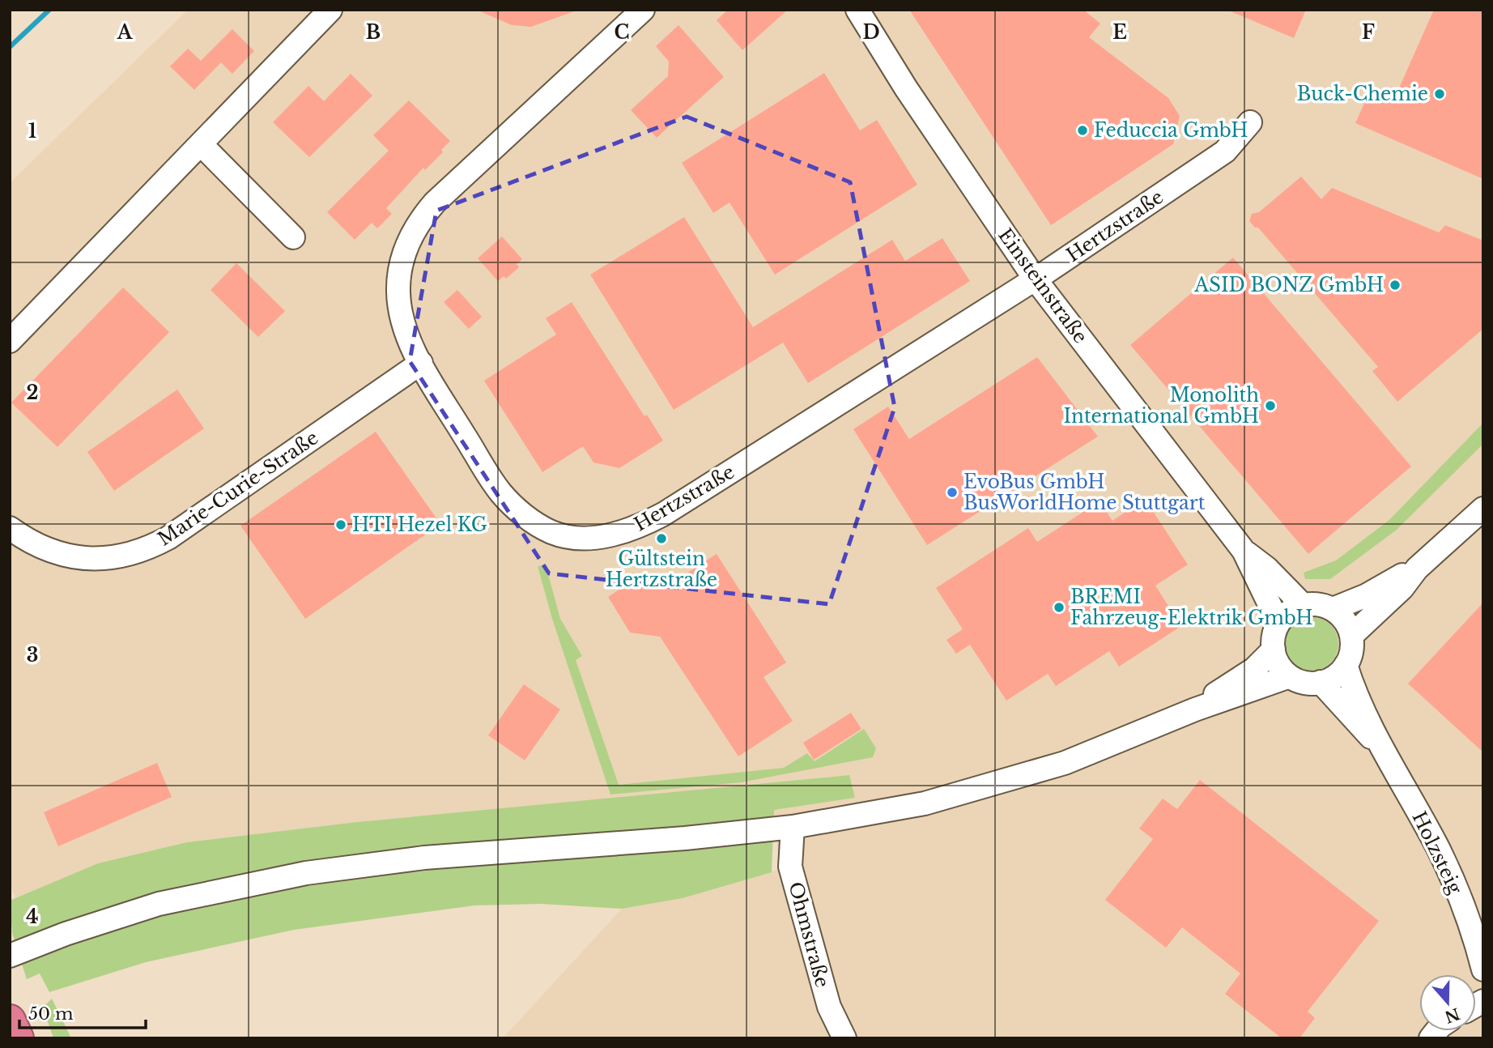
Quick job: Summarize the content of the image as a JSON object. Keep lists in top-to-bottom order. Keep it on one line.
{"streets":{"street":["Hertzstraße","Einsteinstraße","Marie-Curie-Straße","Holzsteig","Ohmstraße"]},"crossings":[["Hertzstraße","Einsteinstraße"],["Hertzstraße","Marie-Curie-Straße"],["Einsteinstraße","Holzsteig"]],"places":["Buck-Chemie","Feduccia GmbH","ASID BONZ GmbH","Monolith International GmbH","EvoBus GmbH BusWorldHome Stuttgart","HTI Hezel KG","Gültstein Hertzstraße","BREMI Fahrzeug-Elektrik GmbH"],"scale_bar":"50 m","north":"bottom","grid":{"columns":["A","B","C","D","E","F"],"rows":["1","2","3","4"]}}
